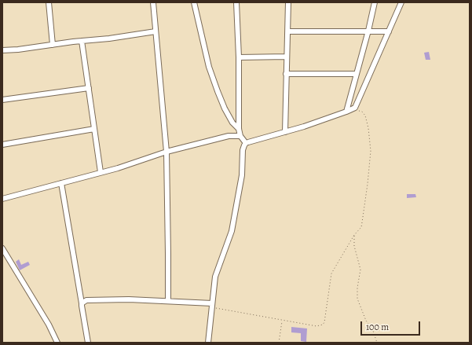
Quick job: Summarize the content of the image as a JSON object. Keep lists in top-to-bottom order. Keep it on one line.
{"scale_bar":"100 m"}
